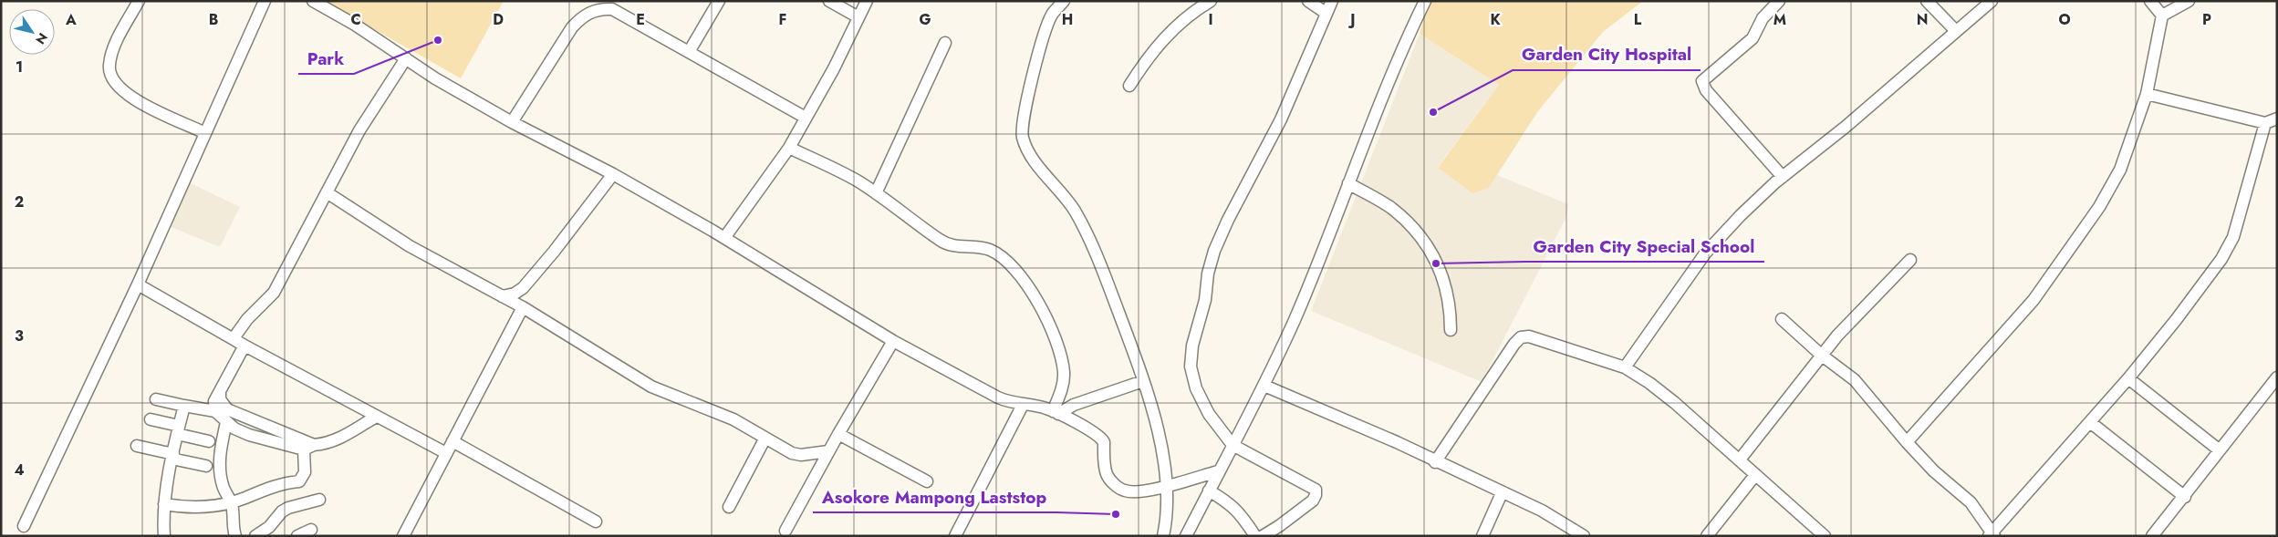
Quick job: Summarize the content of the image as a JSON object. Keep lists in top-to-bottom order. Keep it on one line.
{"places":["Park","Garden City Hospital","Garden City Special School","Asokore Mampong Laststop"],"north":"bottom right","grid":{"columns":["A","B","C","D","E","F","G","H","I","J","K","L","M","N","O","P"],"rows":["1","2","3","4"]}}
